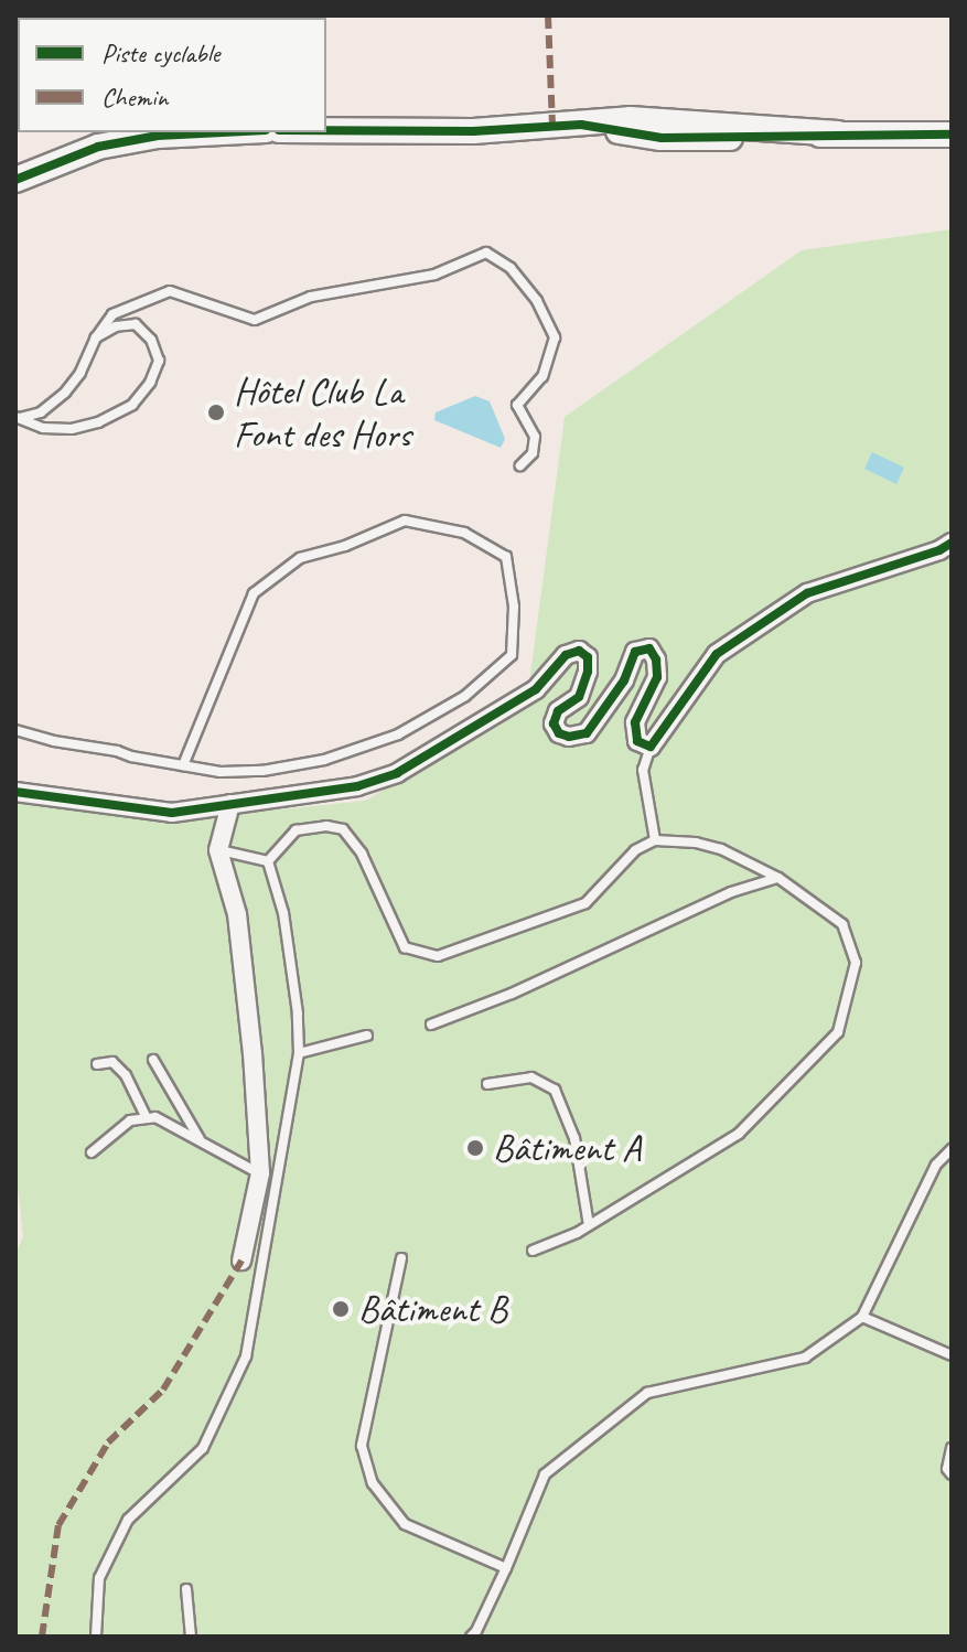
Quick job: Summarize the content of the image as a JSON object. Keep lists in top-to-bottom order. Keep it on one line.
{"places":["Hôtel Club La Font des Hors","Bâtiment A","Bâtiment B"],"legend":["Piste cyclable","Chemin"]}
